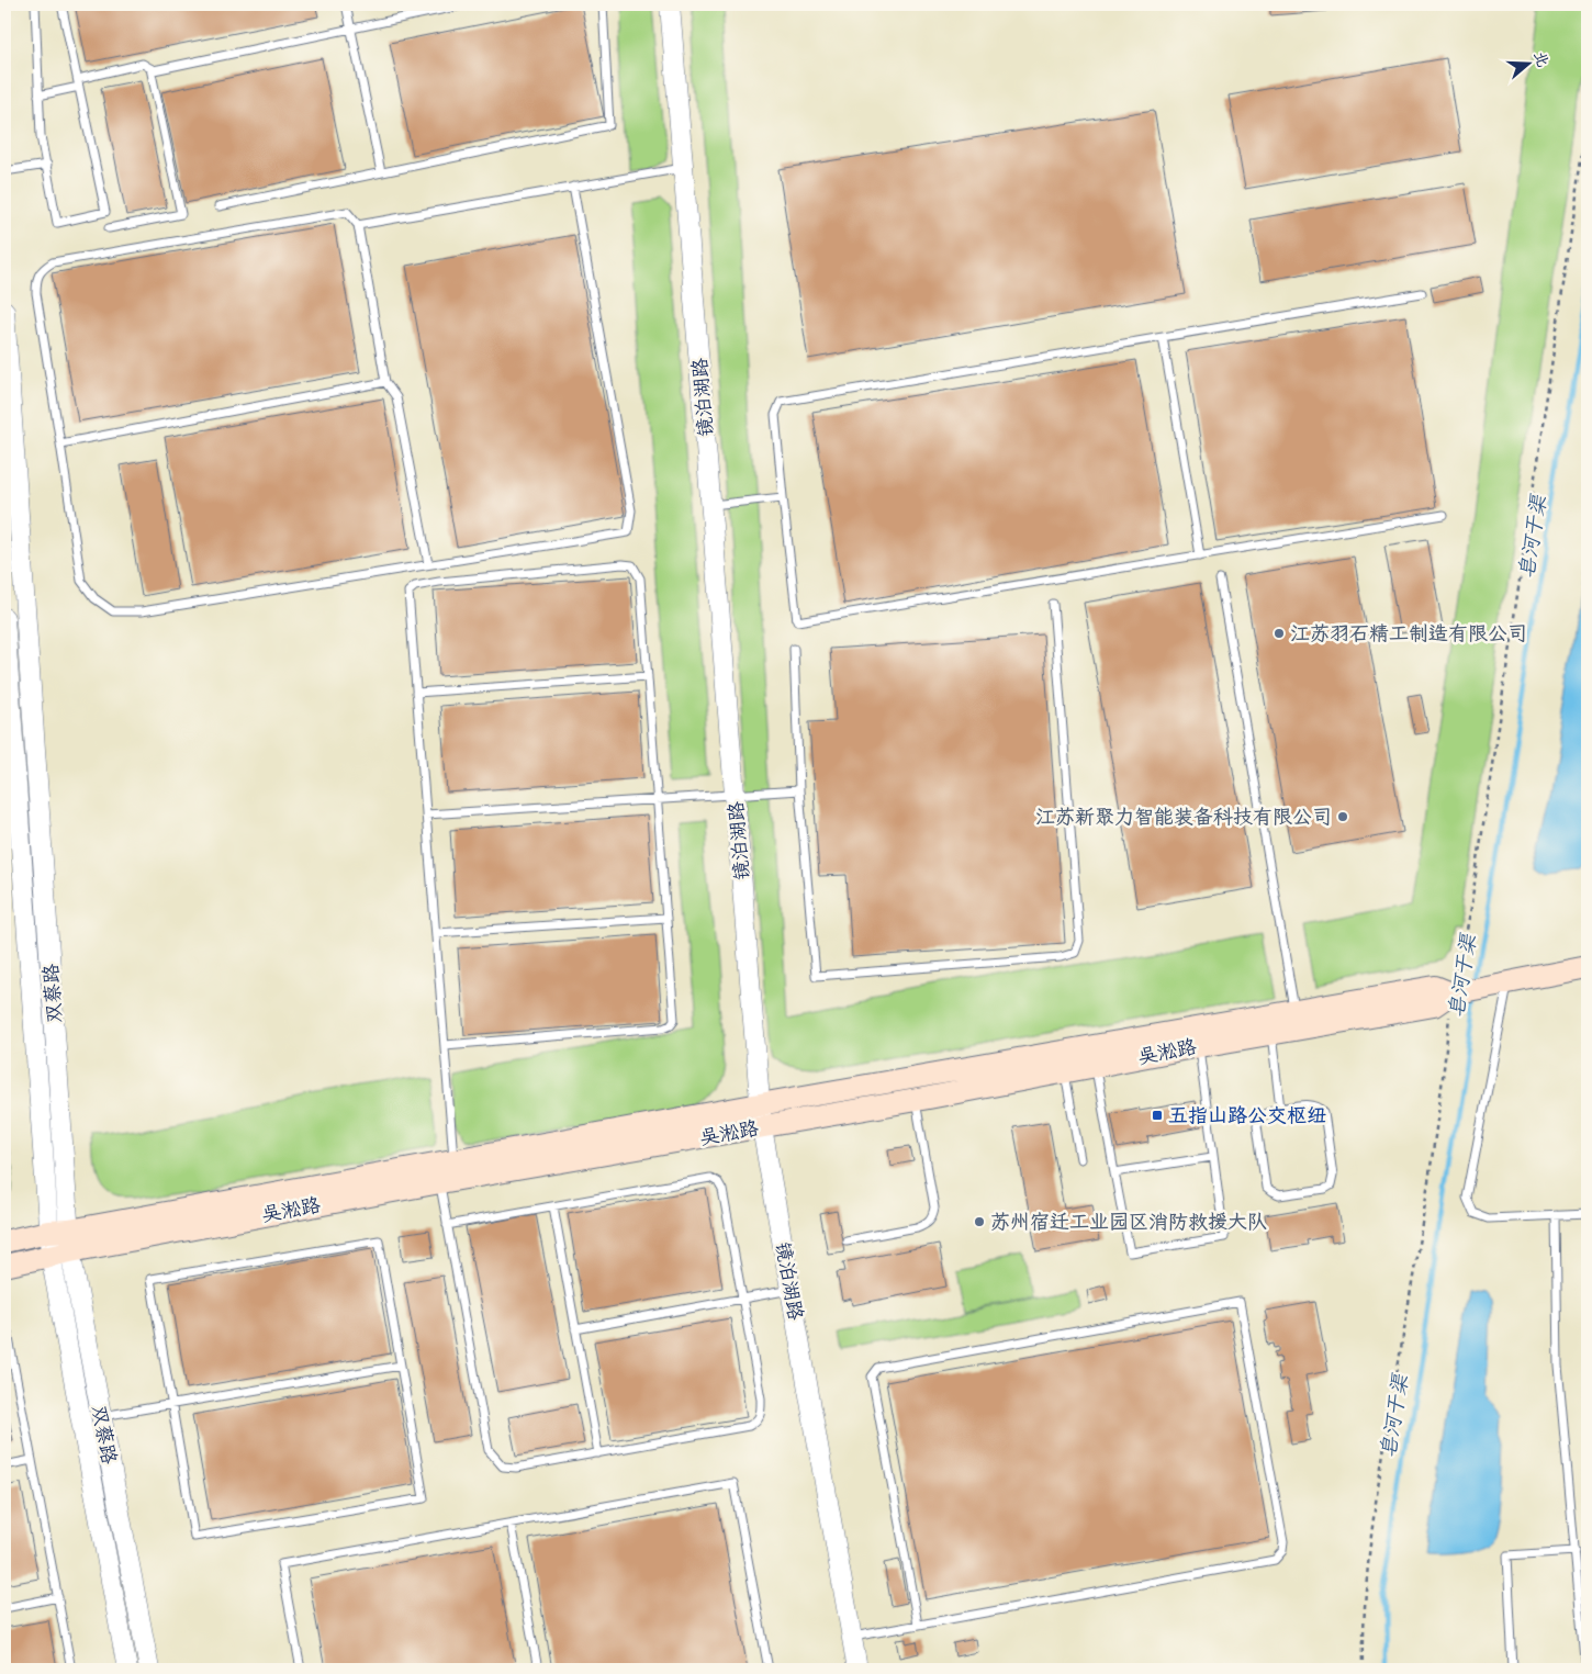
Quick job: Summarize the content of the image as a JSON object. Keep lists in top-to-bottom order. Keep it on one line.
{"streets":{"main road":["吴淞路"],"street":["镜泊湖路","双蔡路"]},"crossings":[["镜泊湖路","吴淞路"],["双蔡路","吴淞路"]],"water":["皂河干渠"],"places":{"other":["江苏羽石精工制造有限公司","江苏新聚力智能装备科技有限公司","苏州宿迁工业园区消防救援大队"],"transit":["五指山路公交枢纽"]},"north":"right"}
